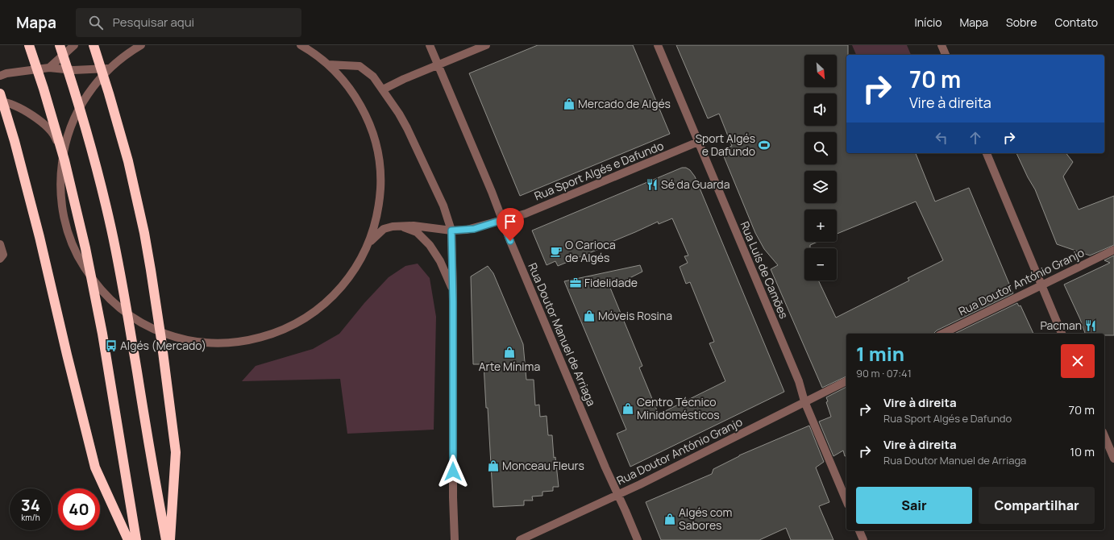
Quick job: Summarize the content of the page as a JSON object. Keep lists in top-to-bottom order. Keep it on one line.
{"streets":{"street":["Rua Sport Algés e Dafundo","Rua Luís de Camões","Rua Doutor António Granjo","Rua Doutor Manuel de Arriaga"]},"crossings":[["Rua Sport Algés e Dafundo","Rua Luís de Camões"],["Rua Sport Algés e Dafundo","Rua Doutor Manuel de Arriaga"],["Rua Luís de Camões","Rua Doutor António Granjo"],["Rua Doutor António Granjo","Rua Doutor Manuel de Arriaga"]],"places":{"shop":["Mercado de Algés","Móveis Rosina","Arte Mínima","Centro Técnico Minidomésticos","Monceau Fleurs","Algés com Sabores"],"sports":["Sport Algés e Dafundo"],"restaurant":["Sé da Guarda","Pacman"],"cafe":["O Carioca de Algés"],"office":["Fidelidade"],"bus stop":["Algés (Mercado)"]},"north":"bottom right","page":{"header":"Mapa","search":"Pesquisar aqui","nav":["Início","Mapa","Sobre","Contato"],"map_buttons":["+","−"],"turn":["70 m","Vire à direita"],"heading":["1 min","90 m · 07:41"],"list":[{"name":"Vire à direita","note":"Rua Sport Algés e Dafundo","value":"70 m"},{"name":"Vire à direita","note":"Rua Doutor Manuel de Arriaga","value":"10 m"}],"buttons":["Sair","Compartilhar"],"speed":"34 km/h","limit":"40"}}
